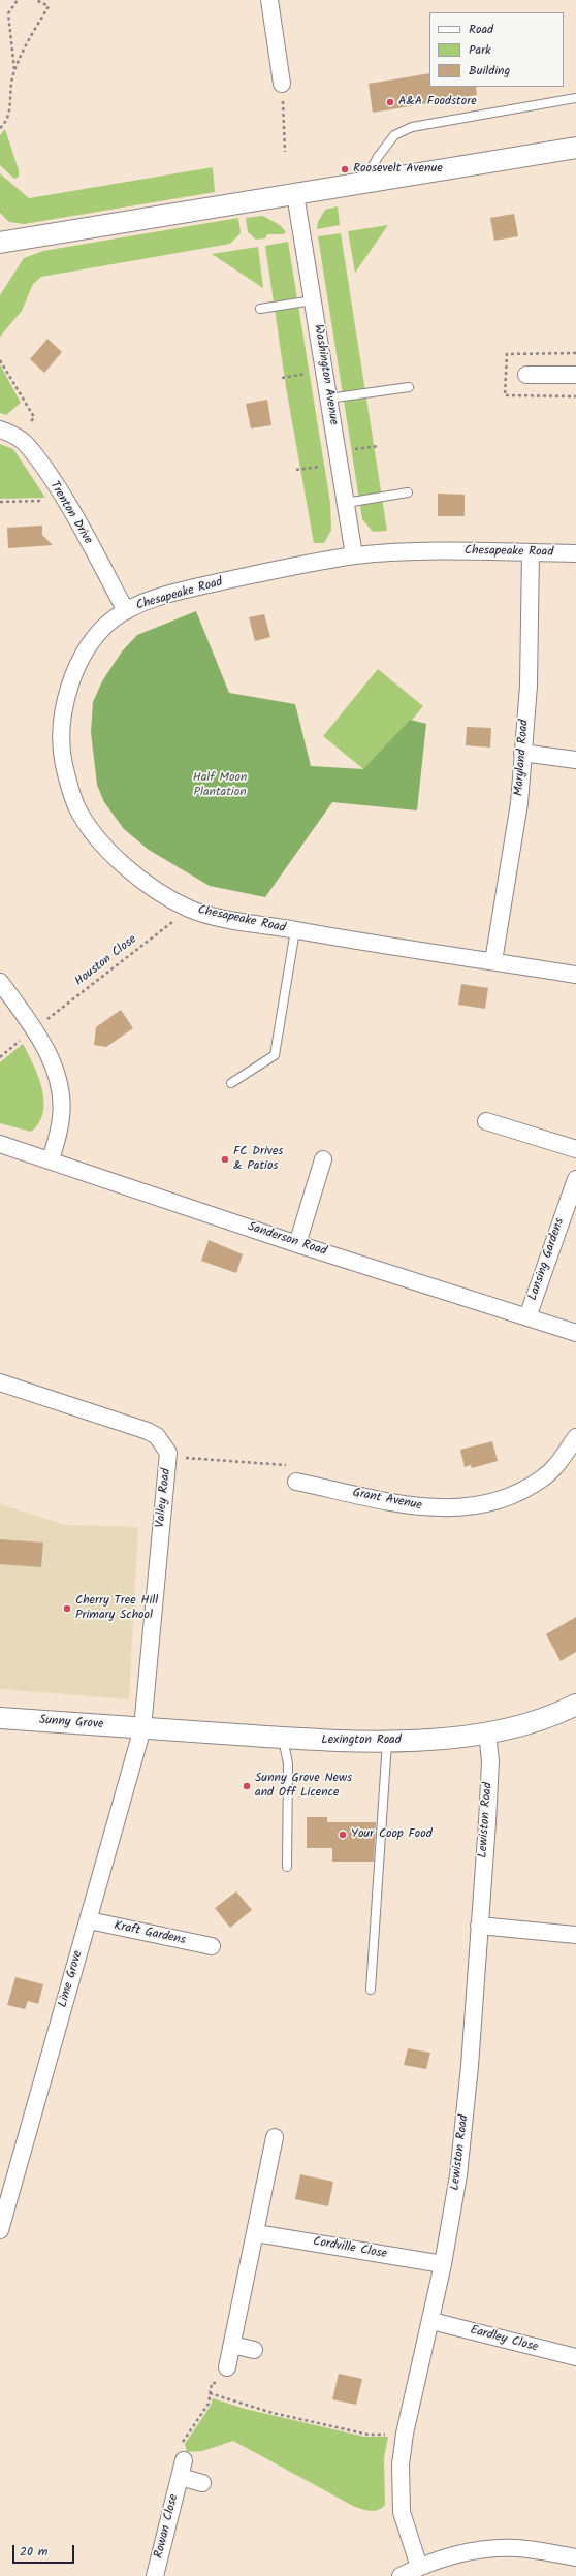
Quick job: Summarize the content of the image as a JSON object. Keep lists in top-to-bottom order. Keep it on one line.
{"streets":{"street":["Washington Avenue","Trenton Drive","Chesapeake Road","Maryland Road","Sanderson Road","Lansing Gardens","Valley Road","Grant Avenue","Sunny Grove","Lexington Road","Lewiston Road","Kraft Gardens","Lime Grove","Cordville Close","Eardley Close","Rowan Close"],"path":["Houston Close"]},"crossings":[["Washington Avenue","Chesapeake Road"],["Trenton Drive","Chesapeake Road"],["Chesapeake Road","Maryland Road"],["Chesapeake Road","Houston Close"],["Sanderson Road","Lansing Gardens"],["Valley Road","Sunny Grove"],["Valley Road","Lexington Road"],["Valley Road","Lime Grove"],["Sunny Grove","Lexington Road"],["Sunny Grove","Lime Grove"],["Lexington Road","Lewiston Road"],["Lexington Road","Lime Grove"],["Lewiston Road","Cordville Close"],["Lewiston Road","Eardley Close"],["Kraft Gardens","Lime Grove"]],"parks":["Half Moon Plantation"],"places":["A&A Foodstore","Roosevelt Avenue","FC Drives & Patios","Cherry Tree Hill Primary School","Sunny Grove News and Off Licence","Your Coop Food"],"legend":["Road","Park","Building"],"scale_bar":"20 m"}
